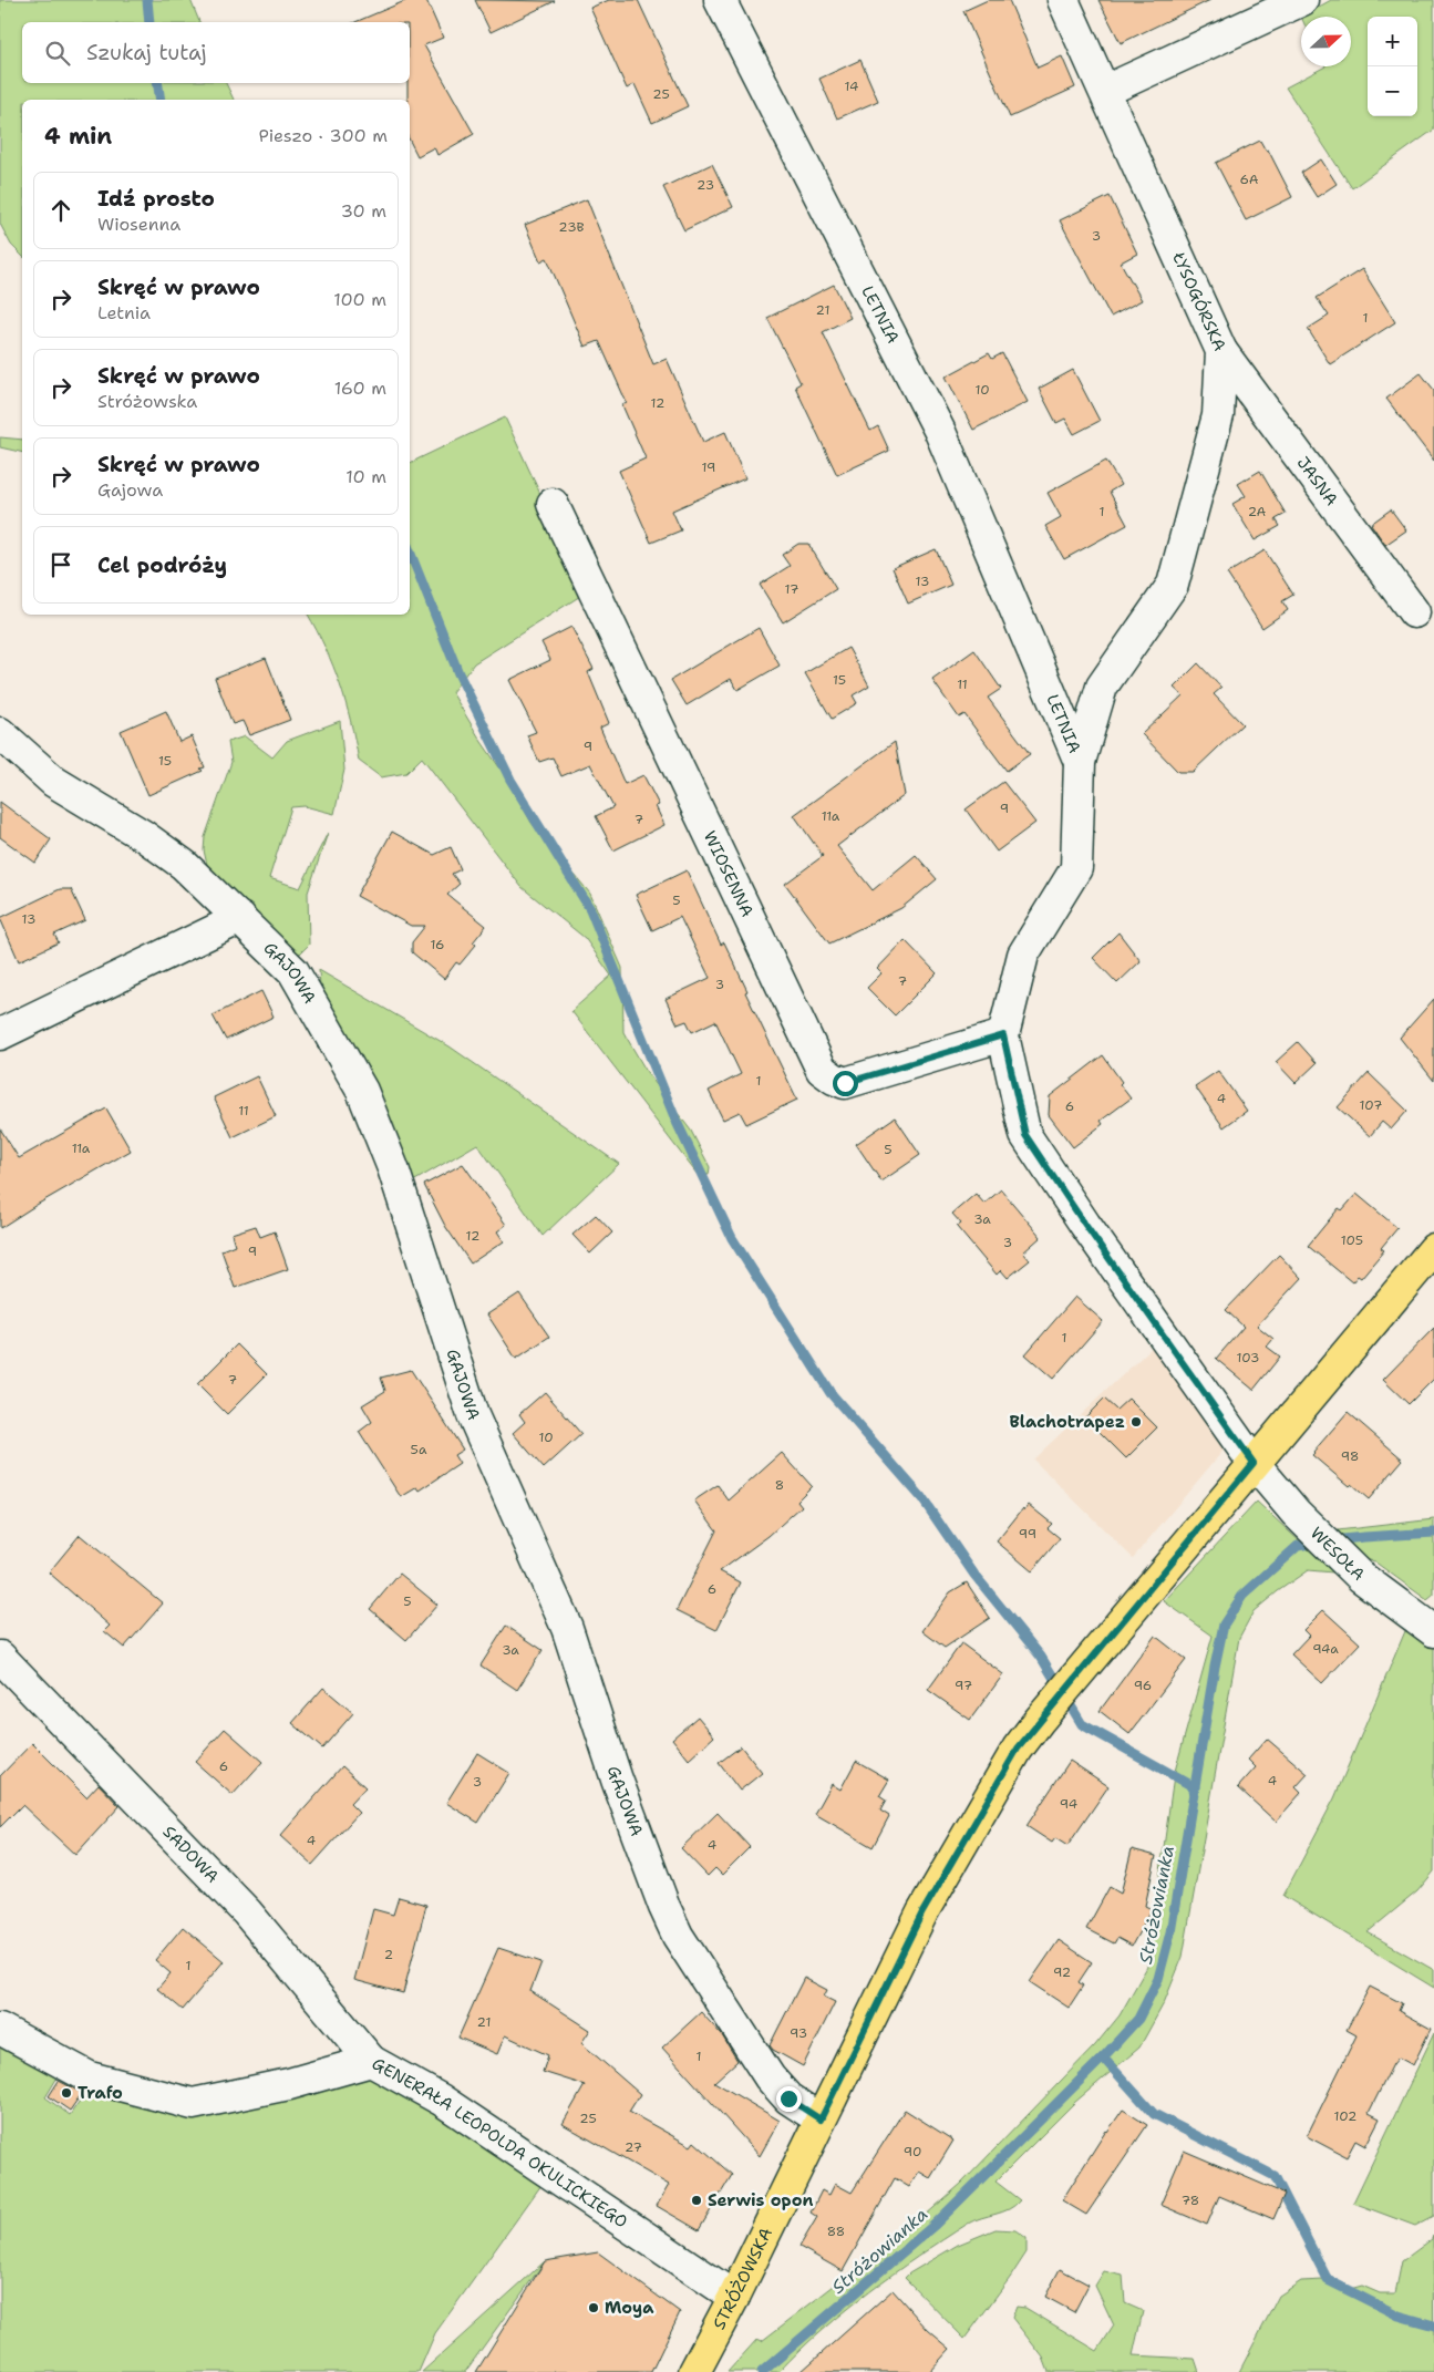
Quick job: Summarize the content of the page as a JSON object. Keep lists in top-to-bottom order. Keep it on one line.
{"streets":{"main road":["STRÓŻOWSKA"],"street":["ŁYSOGÓRSKA","LETNIA","JASNA","WIOSENNA","GAJOWA","WESOŁA","SADOWA","GENERAŁA LEOPOLDA OKULICKIEGO"]},"crossings":[["ŁYSOGÓRSKA","LETNIA"],["ŁYSOGÓRSKA","JASNA"],["LETNIA","WIOSENNA"],["LETNIA","WESOŁA"],["LETNIA","STRÓŻOWSKA"],["GAJOWA","STRÓŻOWSKA"],["WESOŁA","STRÓŻOWSKA"],["SADOWA","GENERAŁA LEOPOLDA OKULICKIEGO"],["GENERAŁA LEOPOLDA OKULICKIEGO","STRÓŻOWSKA"]],"water":["Stróżowianka"],"places":["Blachotrapez","Trafo","Serwis opon","Moya"],"house_numbers":["14","25","6A","23","23B","3","21","1","10","12","19","1","2A","13","17","15","11","9","15","9","11a","7","5","13","16","7","3","1","4","107","6","11","11a","5","3a","12","105","3","9","1","103","7","10","5a","98","8","99","6","5","94a","3a","97","96","6","4","3","94","4","4","2","1","92","21","93","1","102","25","27","90","78","88"],"north":"right","page":{"map_buttons":["+","−"],"search":"Szukaj tutaj","heading":["4 min","Pieszo · 300 m"],"list":[["Idź prosto","Wiosenna","30 m"],["Skręć w prawo","Letnia","100 m"],["Skręć w prawo","Stróżowska","160 m"],["Skręć w prawo","Gajowa","10 m"],"Cel podróży"]}}
